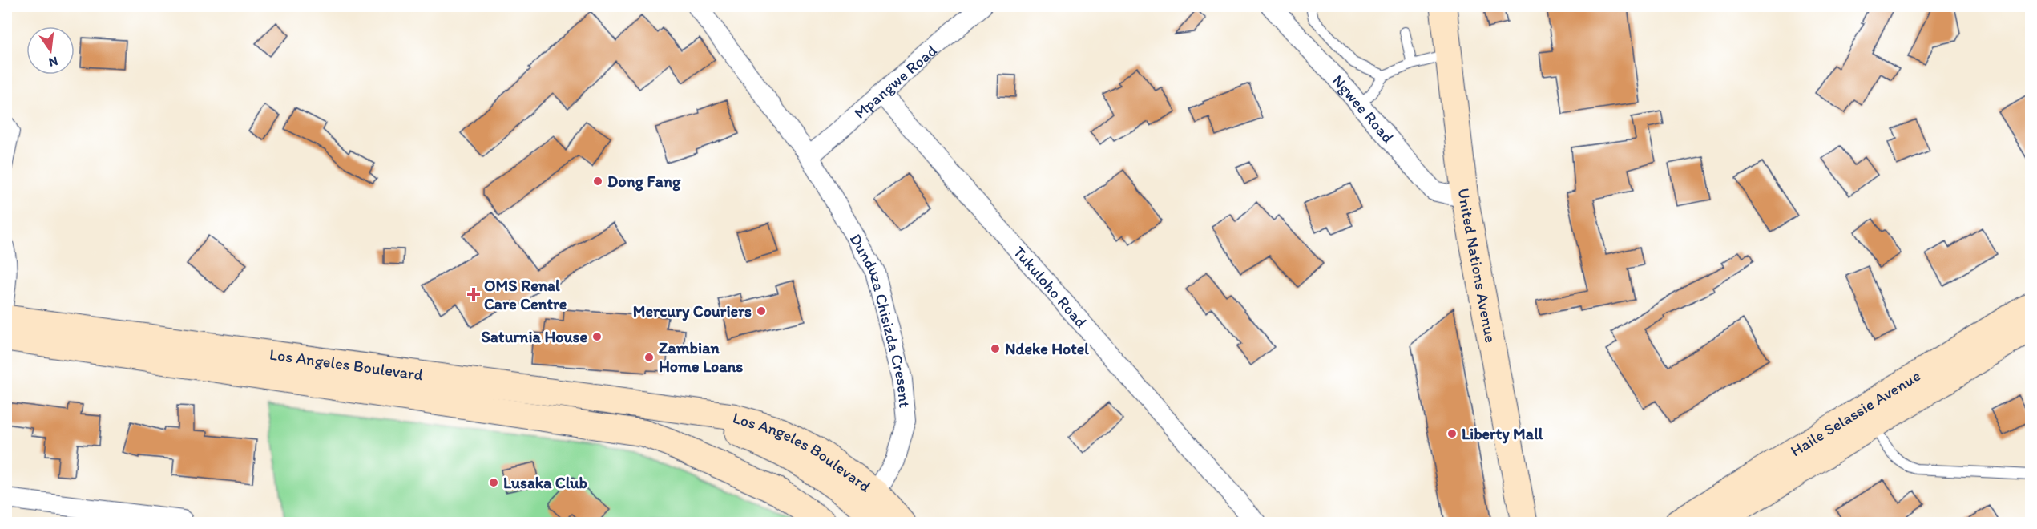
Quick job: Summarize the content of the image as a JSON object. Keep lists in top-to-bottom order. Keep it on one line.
{"streets":{"main road":["United Nations Avenue","Los Angeles Boulevard","Haile Selassie Avenue"],"street":["Mpangwe Road","Ngwee Road","Tukuloho Road","Dunduza Chisizda Cresent"]},"crossings":[["Mpangwe Road","Tukuloho Road"],["Mpangwe Road","Dunduza Chisizda Cresent"],["Ngwee Road","United Nations Avenue"],["Dunduza Chisizda Cresent","Los Angeles Boulevard"]],"places":{"other":["Dong Fang","Mercury Couriers","Saturnia House","Ndeke Hotel","Zambian Home Loans","Liberty Mall","Lusaka Club"],"health":["OMS Renal Care Centre"]},"north":"bottom"}
